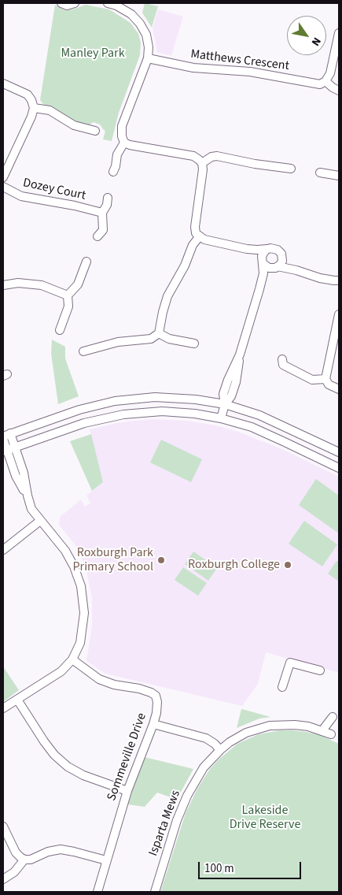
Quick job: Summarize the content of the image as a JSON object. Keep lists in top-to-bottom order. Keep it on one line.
{"streets":{"street":["Matthews Crescent","Dozey Court","Sommeville Drive","Isparta Mews"]},"parks":["Manley Park","Lakeside Drive Reserve"],"places":["Roxburgh Park Primary School","Roxburgh College"],"scale_bar":"100 m","north":"bottom right"}
